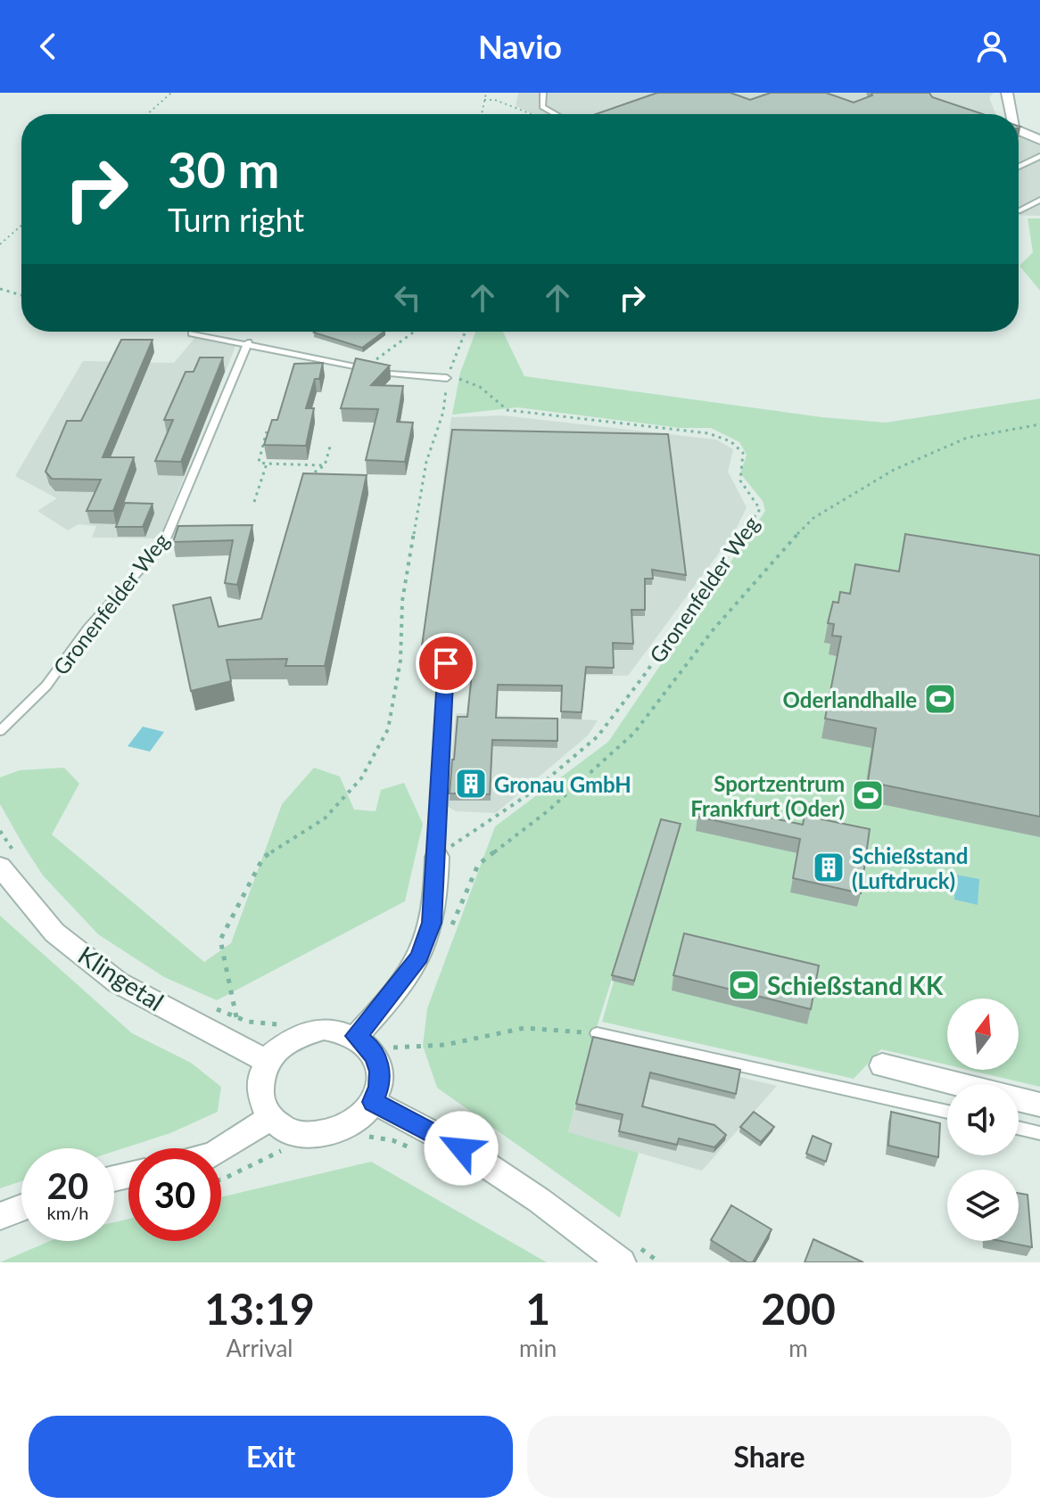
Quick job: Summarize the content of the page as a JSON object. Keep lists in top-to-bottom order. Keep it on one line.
{"streets":{"street":["Klingetal"],"lane":["Gronenfelder Weg"]},"places":{"sports":["Oderlandhalle","Sportzentrum Frankfurt (Oder)","Schießstand KK"],"building":["Gronau GmbH","Schießstand (Luftdruck)"]},"north":"top","page":{"header":"Navio","turn":["30 m","Turn right"],"speed":"20 km/h","limit":"30","eta":["13:19","Arrival","1","min","200","m"],"buttons":["Exit","Share"]}}
